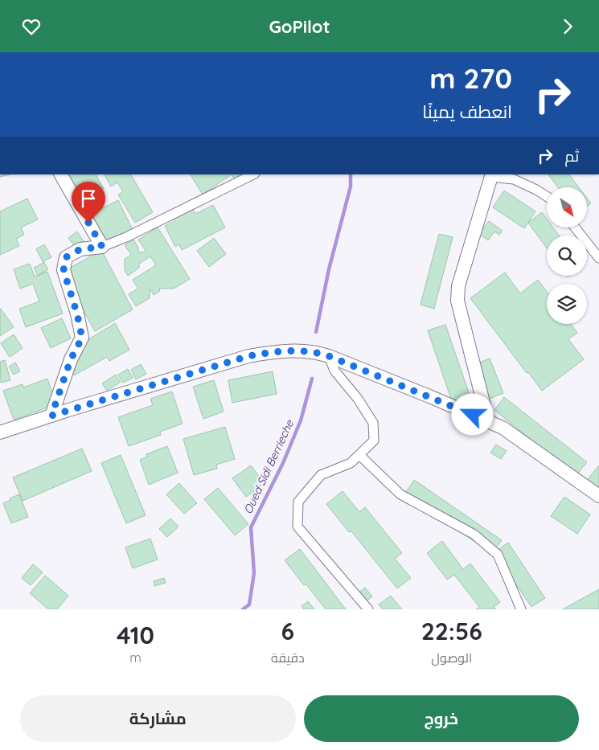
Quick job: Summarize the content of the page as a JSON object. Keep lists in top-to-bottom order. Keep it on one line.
{"water":["Oued Sidi Berrieche"],"north":"bottom right","page":{"header":"GoPilot","turn":["270 m","انعطف يمينًا"],"then":"ثم","eta":["22:56","الوصول","6","دقيقة","410","m"],"buttons":["خروج","مشاركة"]}}
